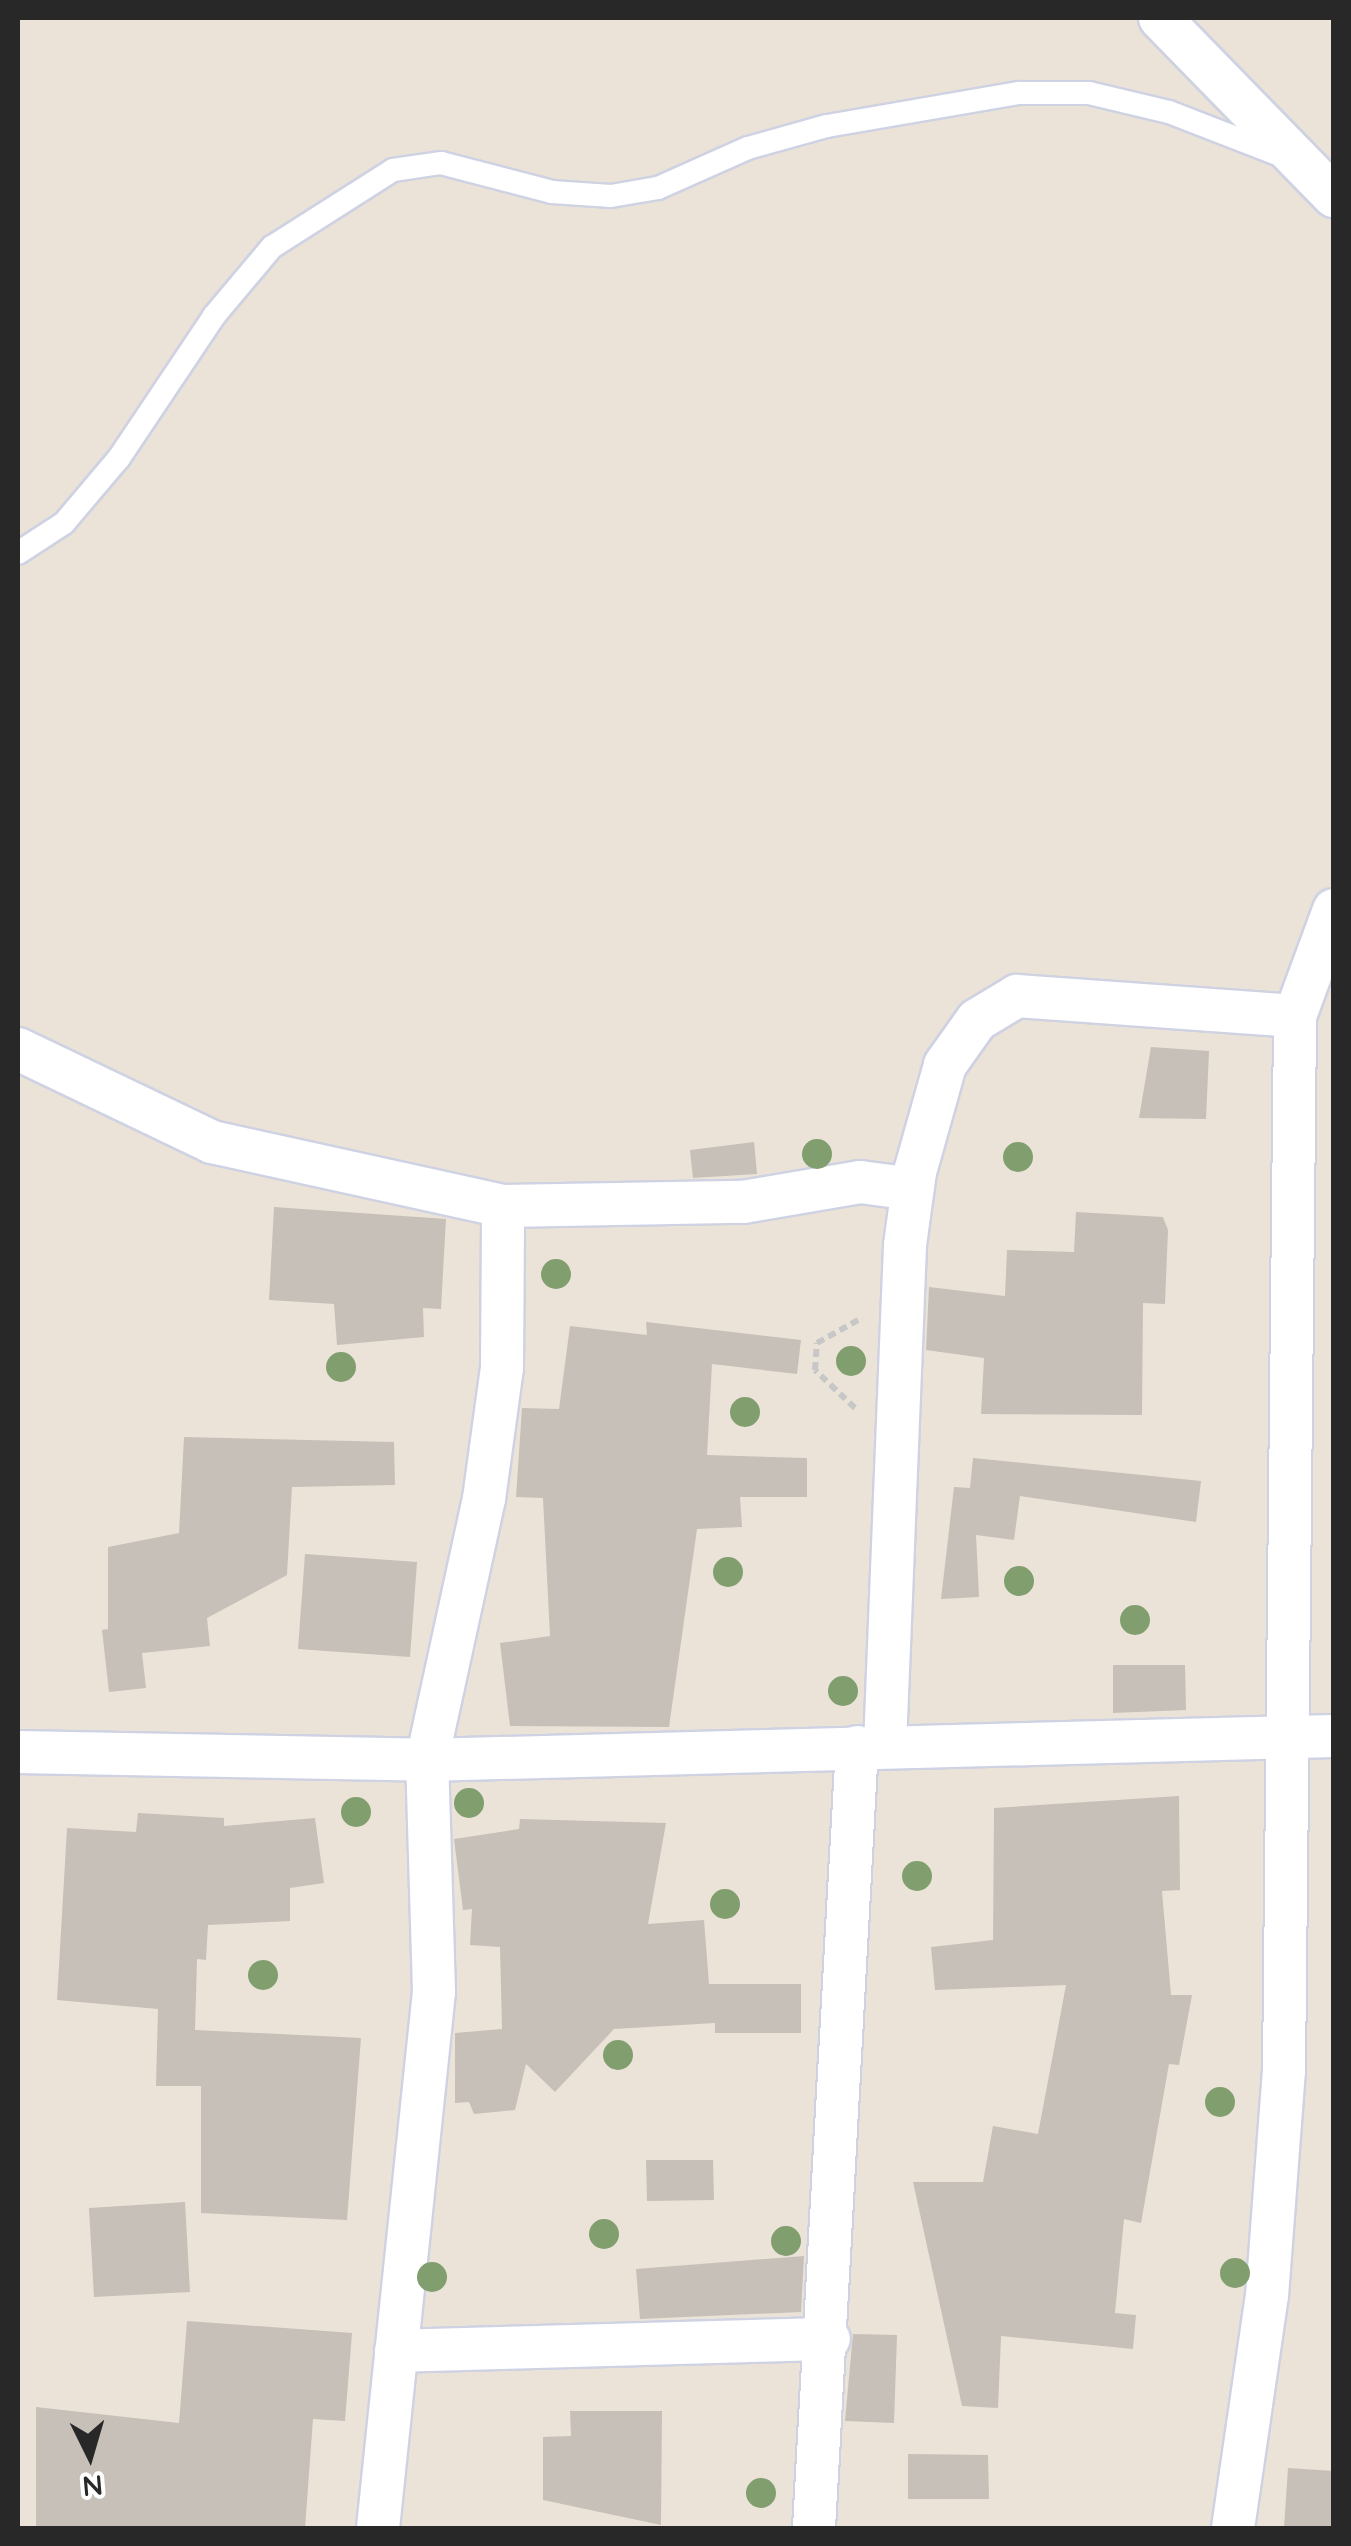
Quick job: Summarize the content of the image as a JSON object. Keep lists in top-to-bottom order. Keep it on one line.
{"north":"bottom"}
